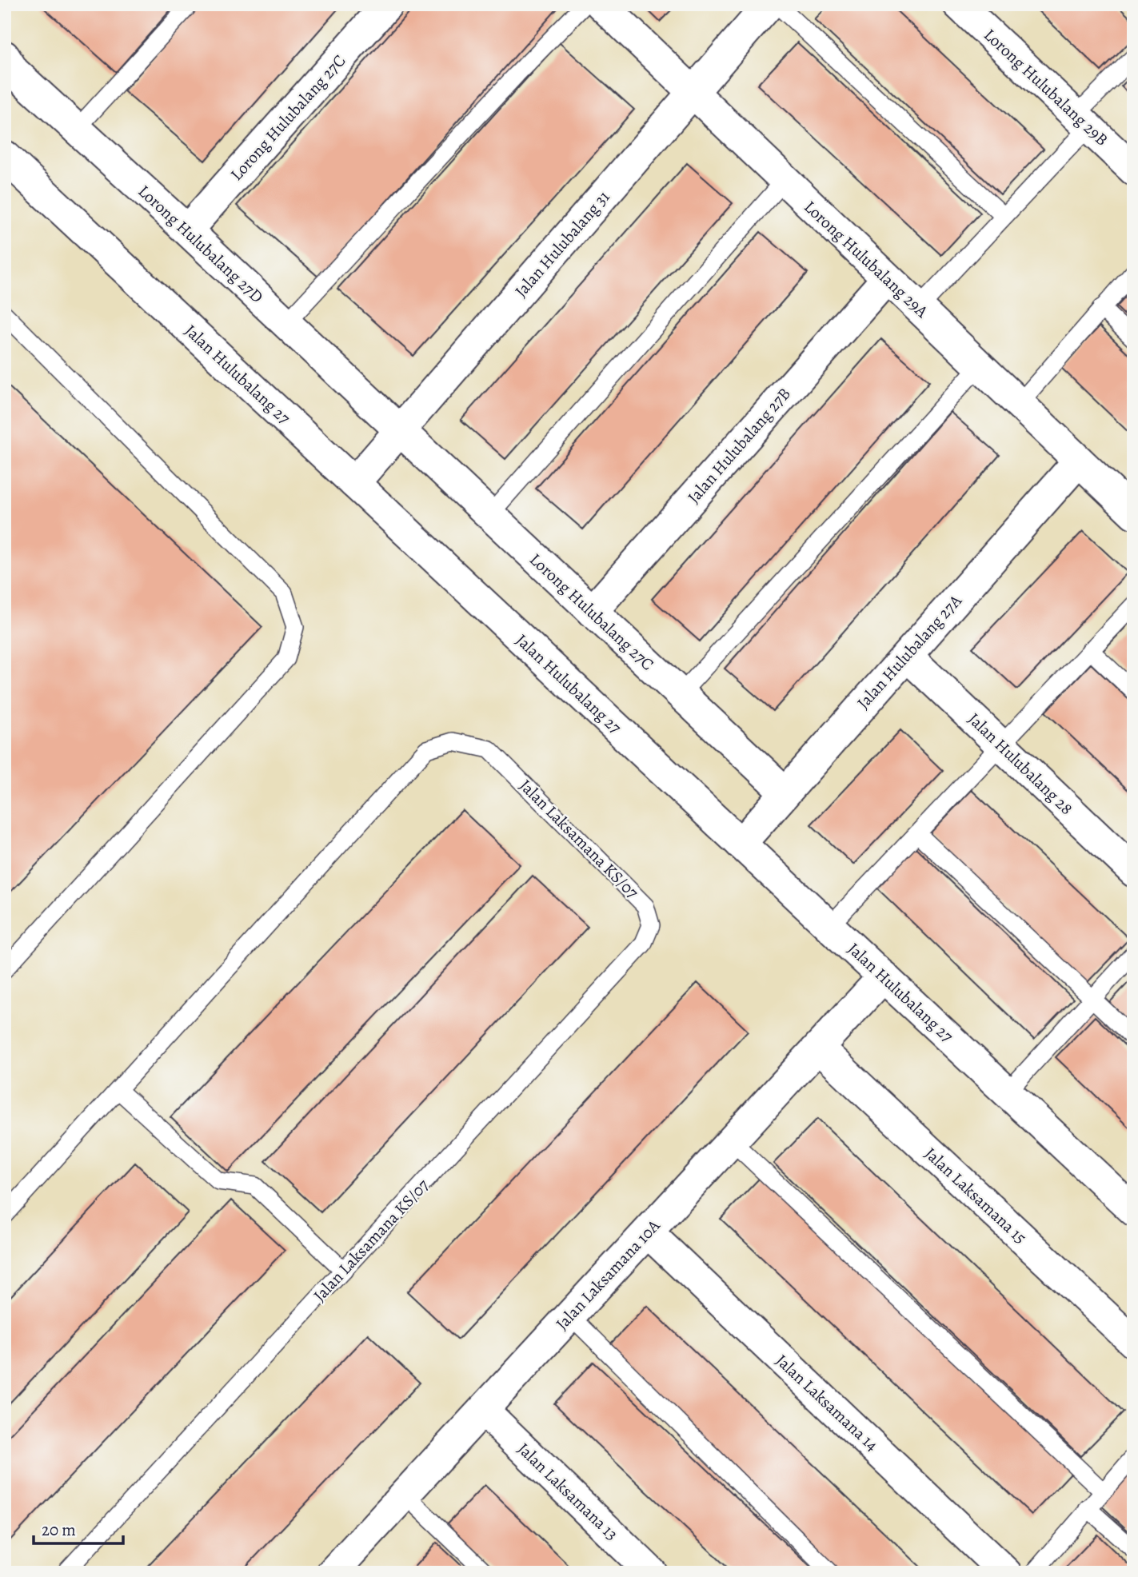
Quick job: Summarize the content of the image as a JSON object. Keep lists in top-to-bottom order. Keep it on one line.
{"streets":{"street":["Lorong Hulubalang 29B","Lorong Hulubalang 27C","Lorong Hulubalang 27D","Jalan Hulubalang 31","Lorong Hulubalang 29A","Jalan Hulubalang 27","Jalan Hulubalang 27B","Jalan Hulubalang 27A","Jalan Hulubalang 28","Jalan Laksamana 15","Jalan Laksamana 10A","Jalan Laksamana 14","Jalan Laksamana 13"],"lane":["Jalan Laksamana KS/07"]},"crossings":[["Lorong Hulubalang 27C","Lorong Hulubalang 27D"],["Lorong Hulubalang 27C","Jalan Hulubalang 31"],["Lorong Hulubalang 27C","Jalan Hulubalang 27B"],["Lorong Hulubalang 27C","Jalan Hulubalang 27A"],["Lorong Hulubalang 27D","Jalan Hulubalang 31"],["Jalan Hulubalang 31","Lorong Hulubalang 29A"],["Jalan Hulubalang 31","Jalan Hulubalang 27"],["Lorong Hulubalang 29A","Jalan Hulubalang 27B"],["Lorong Hulubalang 29A","Jalan Hulubalang 27A"],["Jalan Hulubalang 27","Jalan Hulubalang 27A"],["Jalan Hulubalang 27","Jalan Laksamana 10A"],["Jalan Hulubalang 27A","Jalan Hulubalang 28"],["Jalan Laksamana 15","Jalan Laksamana 10A"],["Jalan Laksamana 10A","Jalan Laksamana 14"],["Jalan Laksamana 10A","Jalan Laksamana 13"]],"scale_bar":"20 m"}
